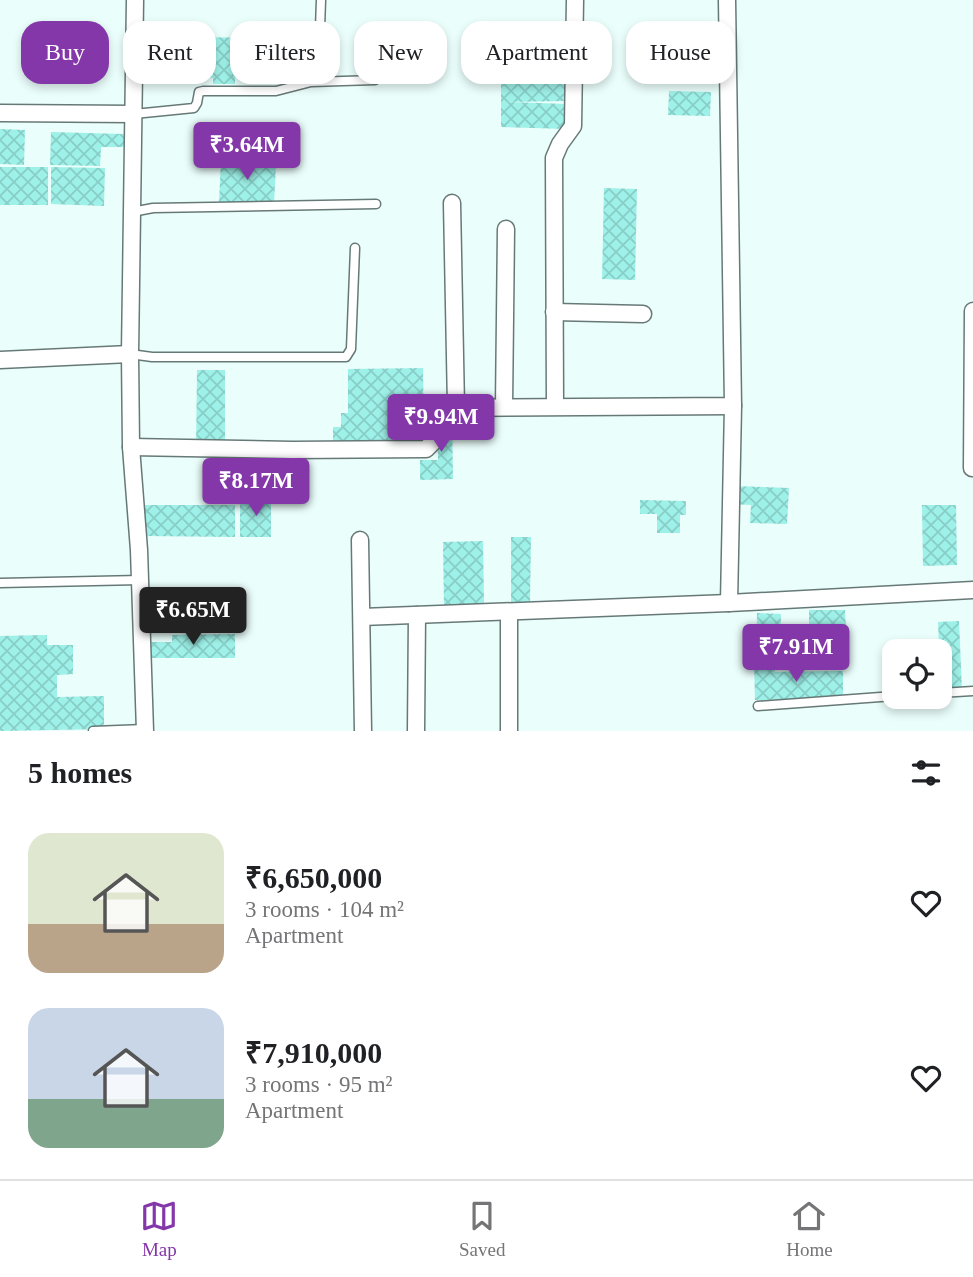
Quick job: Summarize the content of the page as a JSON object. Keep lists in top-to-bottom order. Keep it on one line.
{"page":{"chip":["Buy","Rent","Filters","New","Apartment","House"],"price":["₹3.64M","₹9.94M","₹8.17M","₹6.65M","₹7.91M"],"heading":"5 homes","list":[{"name":"₹6,650,000","note":"3 rooms · 104 m² · Apartment"},{"name":"₹7,910,000","note":"3 rooms · 95 m² · Apartment"}],"tabs":["Map","Saved","Home"]}}
